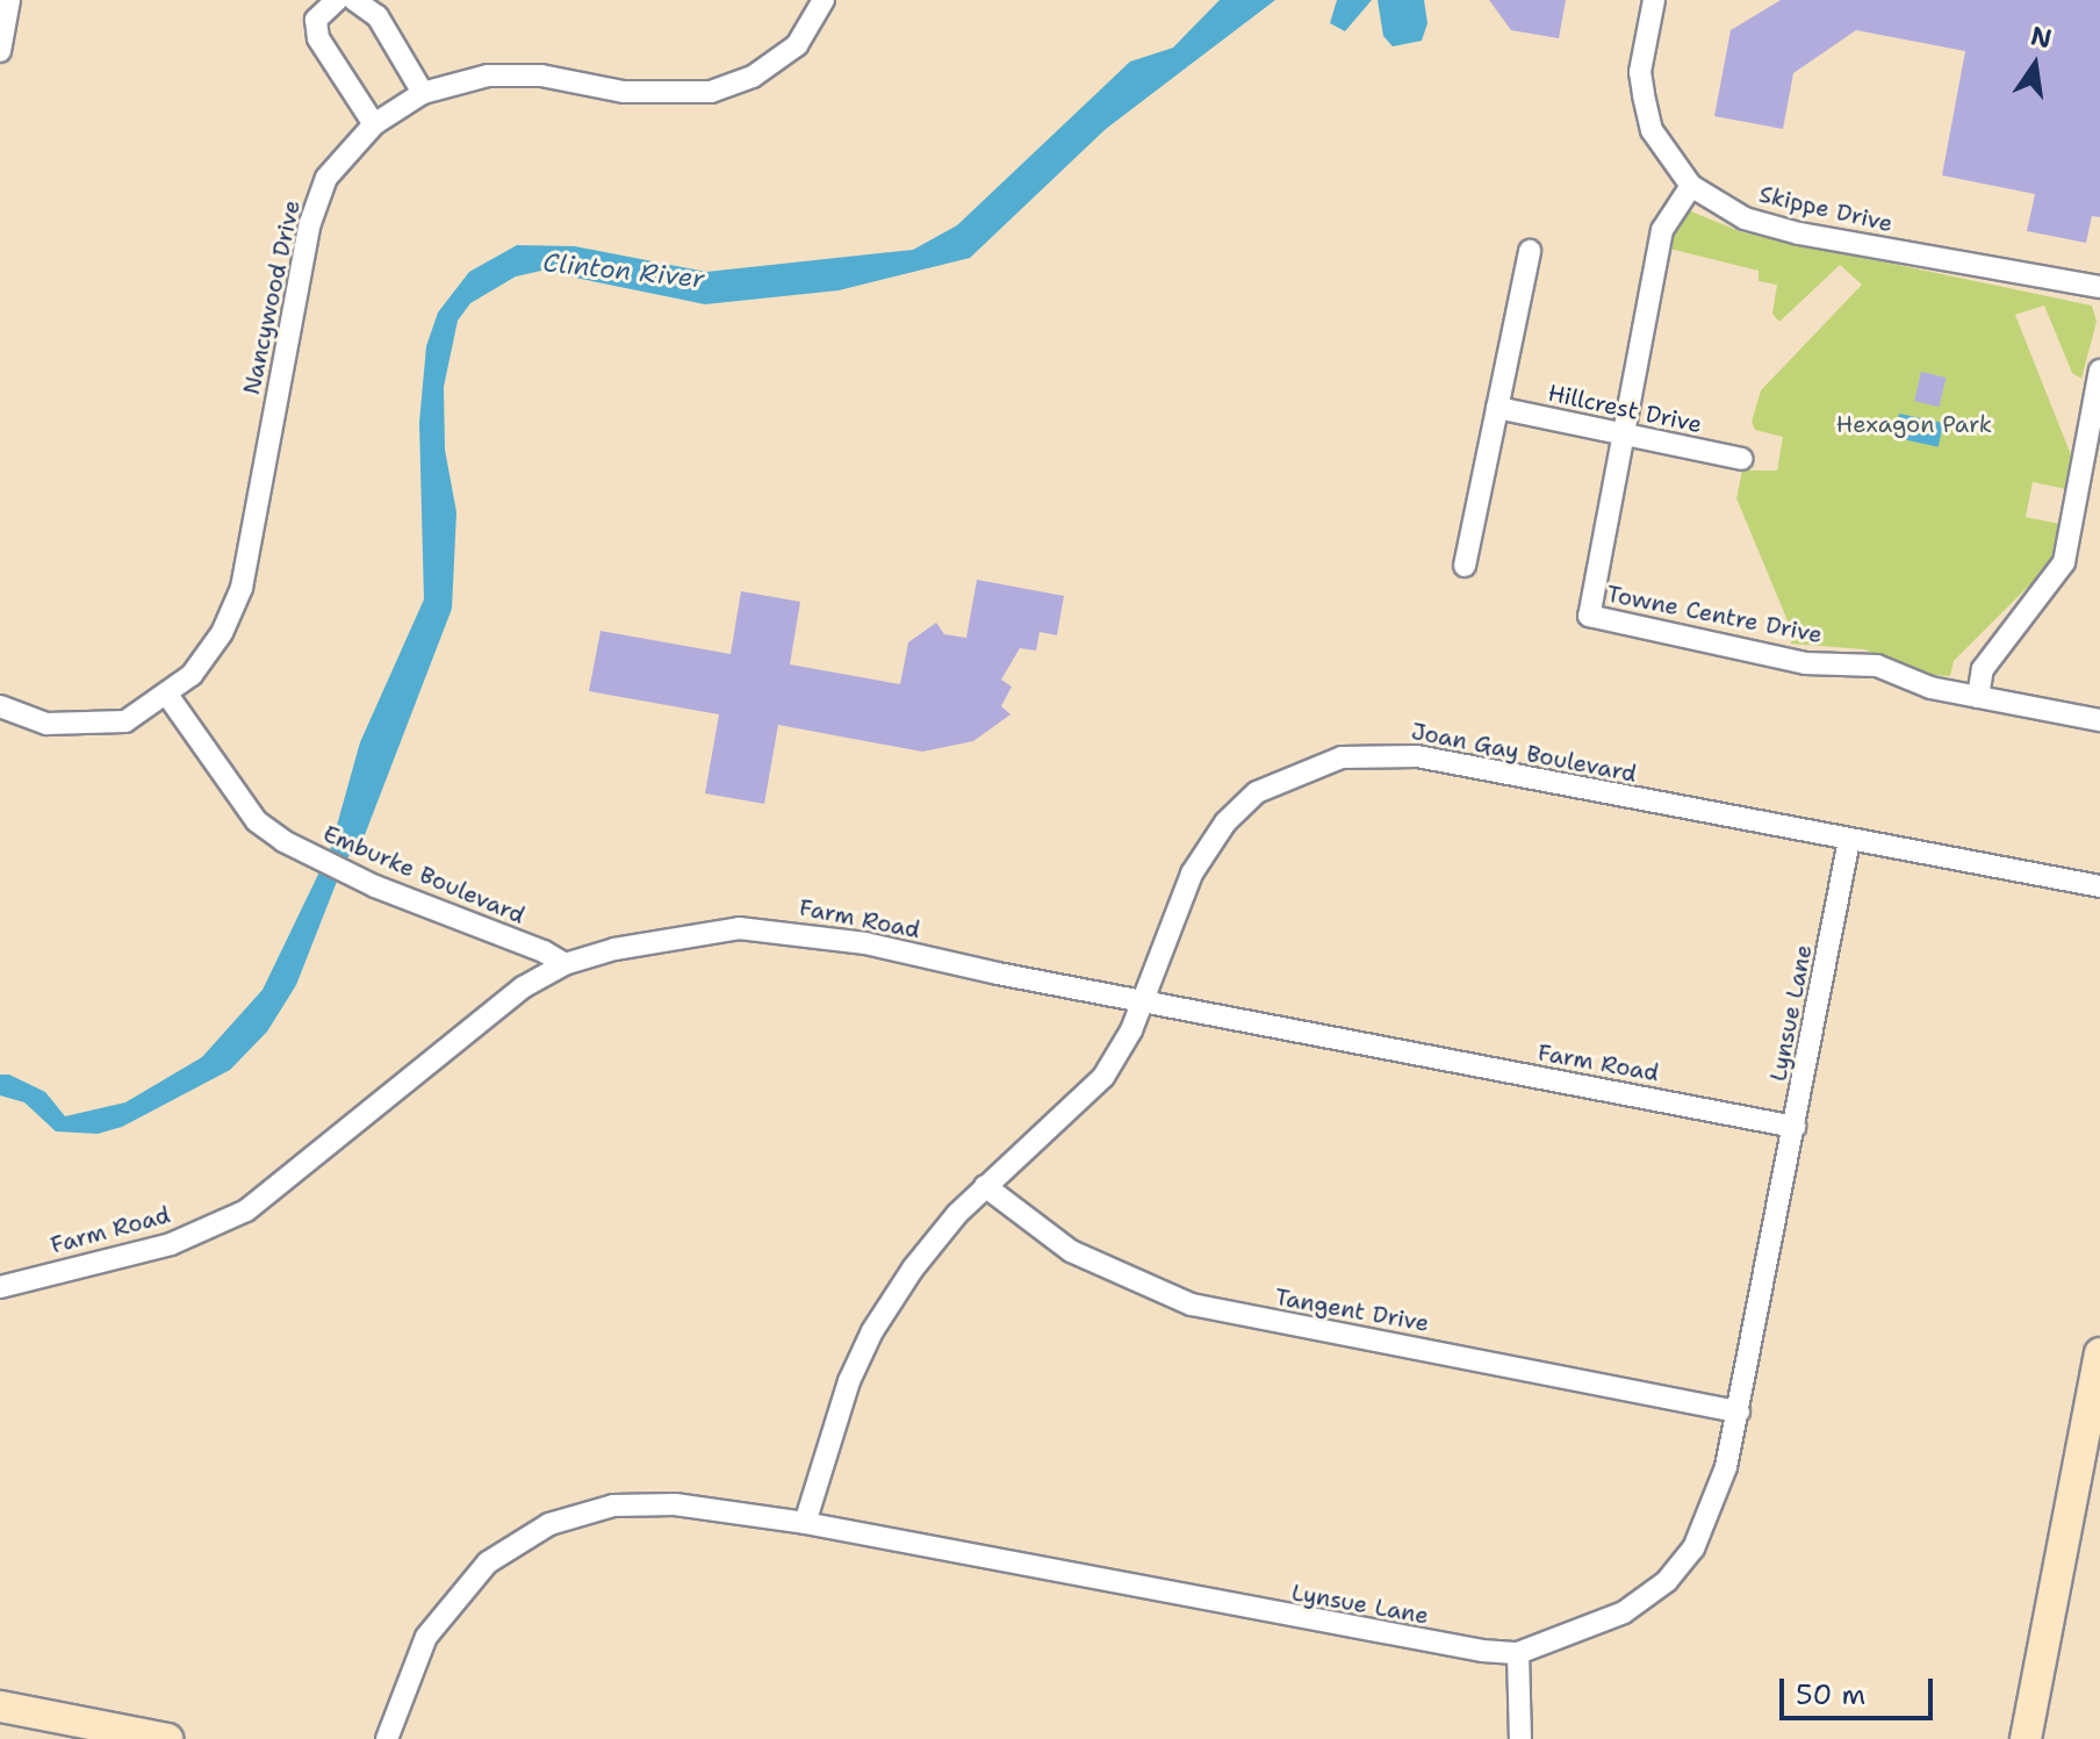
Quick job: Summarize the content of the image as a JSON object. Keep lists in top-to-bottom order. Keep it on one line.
{"streets":{"street":["Skippe Drive","Nancywood Drive","Hillcrest Drive","Towne Centre Drive","Joan Gay Boulevard","Emburke Boulevard","Farm Road","Lynsue Lane","Tangent Drive"]},"crossings":[["Skippe Drive","Towne Centre Drive"],["Nancywood Drive","Emburke Boulevard"],["Hillcrest Drive","Towne Centre Drive"],["Joan Gay Boulevard","Farm Road"],["Joan Gay Boulevard","Lynsue Lane"],["Joan Gay Boulevard","Tangent Drive"],["Emburke Boulevard","Farm Road"],["Farm Road","Lynsue Lane"],["Lynsue Lane","Tangent Drive"]],"water":["Clinton River"],"parks":["Hexagon Park"],"scale_bar":"50 m","north":"top"}
